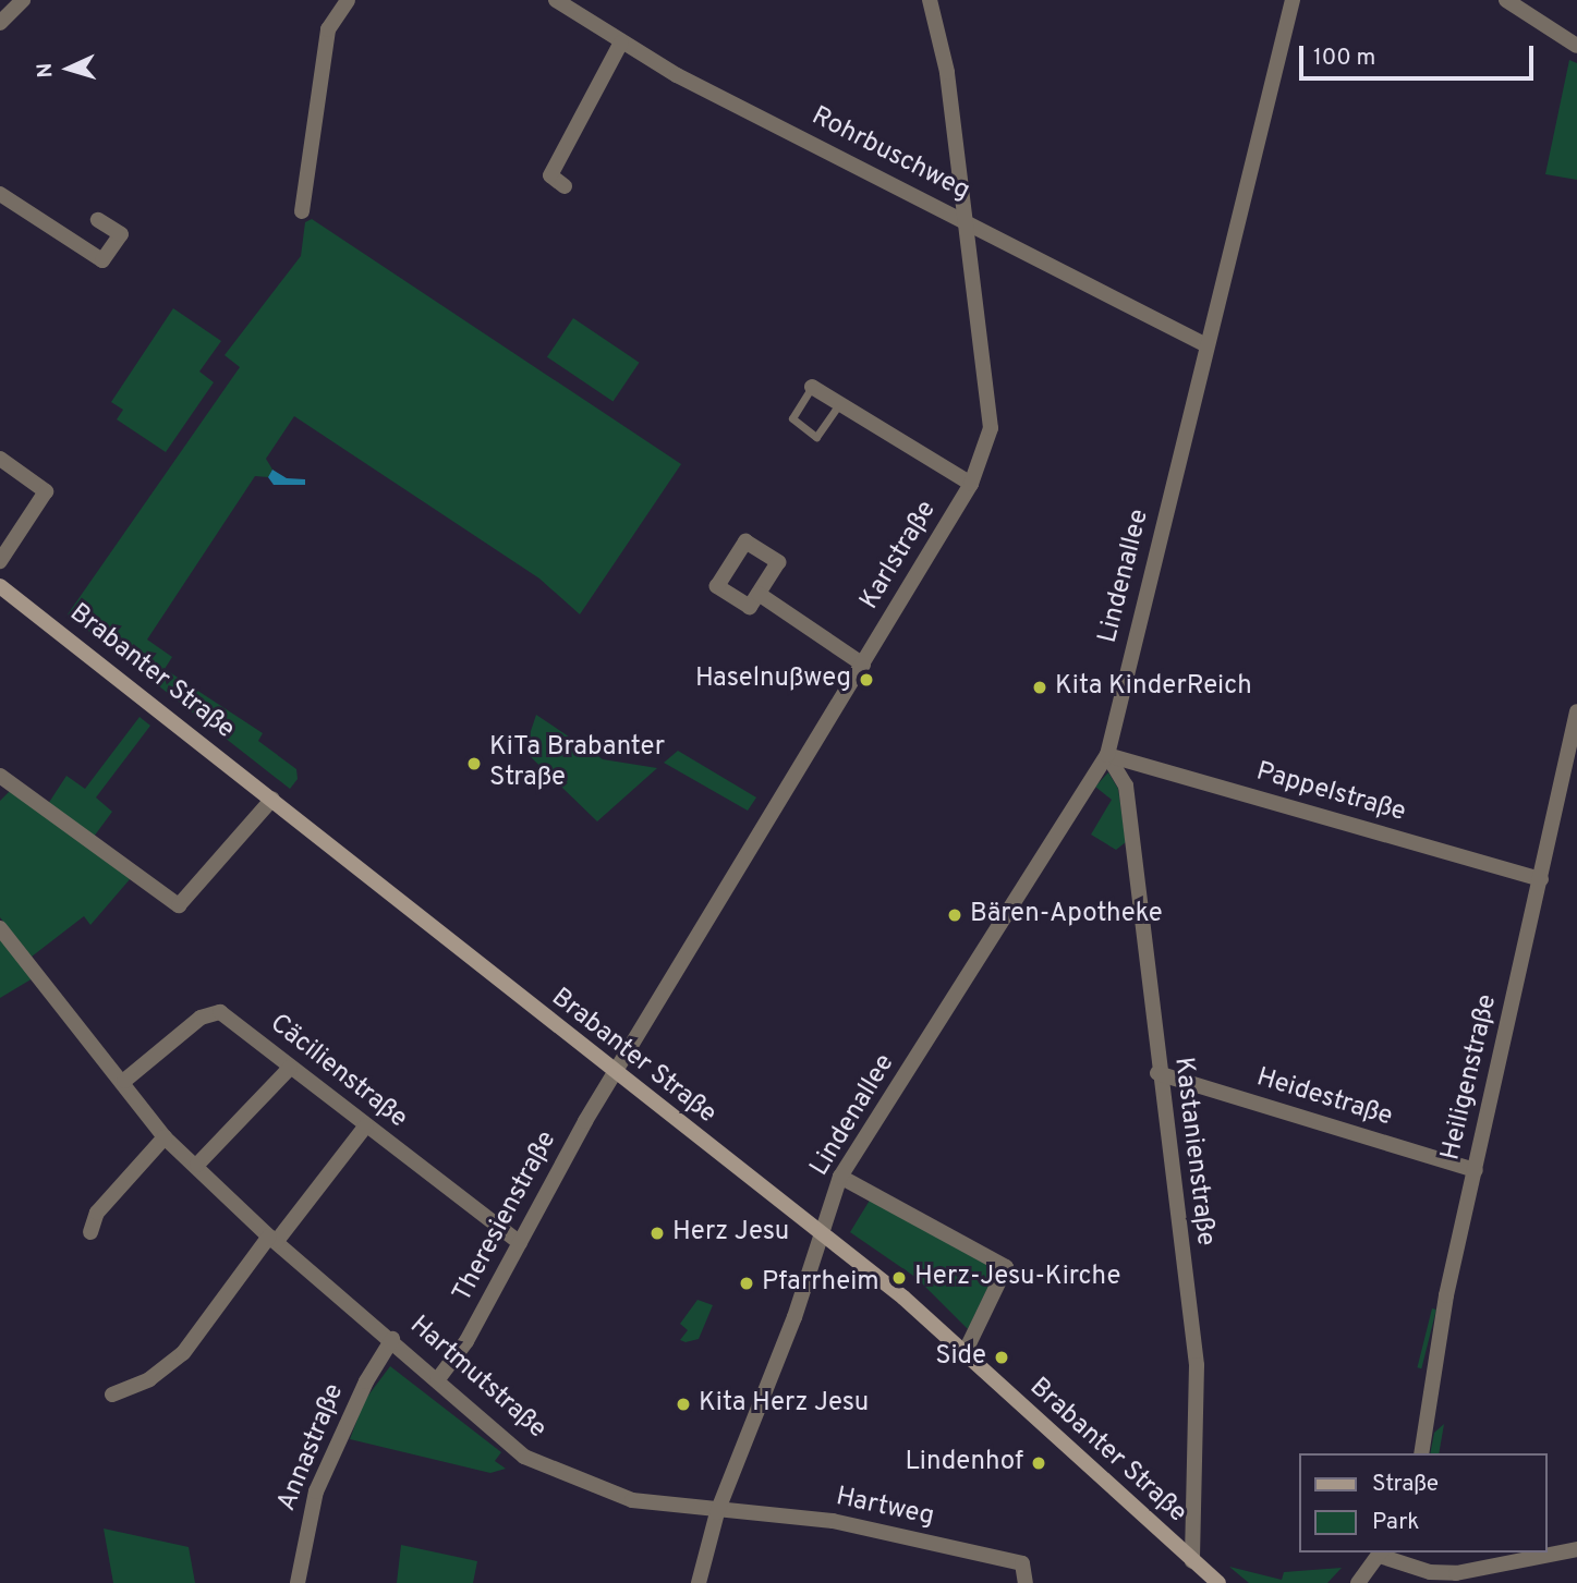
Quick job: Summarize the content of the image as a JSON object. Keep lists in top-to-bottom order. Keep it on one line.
{"streets":{"main road":["Brabanter Straße"],"street":["Rohrbuschweg","Karlstraße","Lindenallee","Pappelstraße","Cäcilienstraße","Heiligenstraße","Heidestraße","Kastanienstraße","Theresienstraße","Hartmutstraße","Annastraße","Hartweg"]},"crossings":[["Rohrbuschweg","Karlstraße"],["Rohrbuschweg","Lindenallee"],["Karlstraße","Brabanter Straße"],["Karlstraße","Theresienstraße"],["Lindenallee","Brabanter Straße"],["Lindenallee","Pappelstraße"],["Lindenallee","Kastanienstraße"],["Lindenallee","Hartmutstraße"],["Lindenallee","Hartweg"],["Brabanter Straße","Kastanienstraße"],["Brabanter Straße","Theresienstraße"],["Pappelstraße","Heiligenstraße"],["Pappelstraße","Kastanienstraße"],["Cäcilienstraße","Theresienstraße"],["Cäcilienstraße","Hartmutstraße"],["Heiligenstraße","Heidestraße"],["Heidestraße","Kastanienstraße"],["Theresienstraße","Hartmutstraße"],["Hartmutstraße","Annastraße"],["Hartmutstraße","Hartweg"]],"places":["Haselnußweg","Kita KinderReich","KiTa Brabanter Straße","Bären-Apotheke","Herz Jesu","Herz-Jesu-Kirche","Pfarrheim","Side","Kita Herz Jesu","Lindenhof"],"legend":["Straße","Park"],"scale_bar":"100 m","north":"left"}
